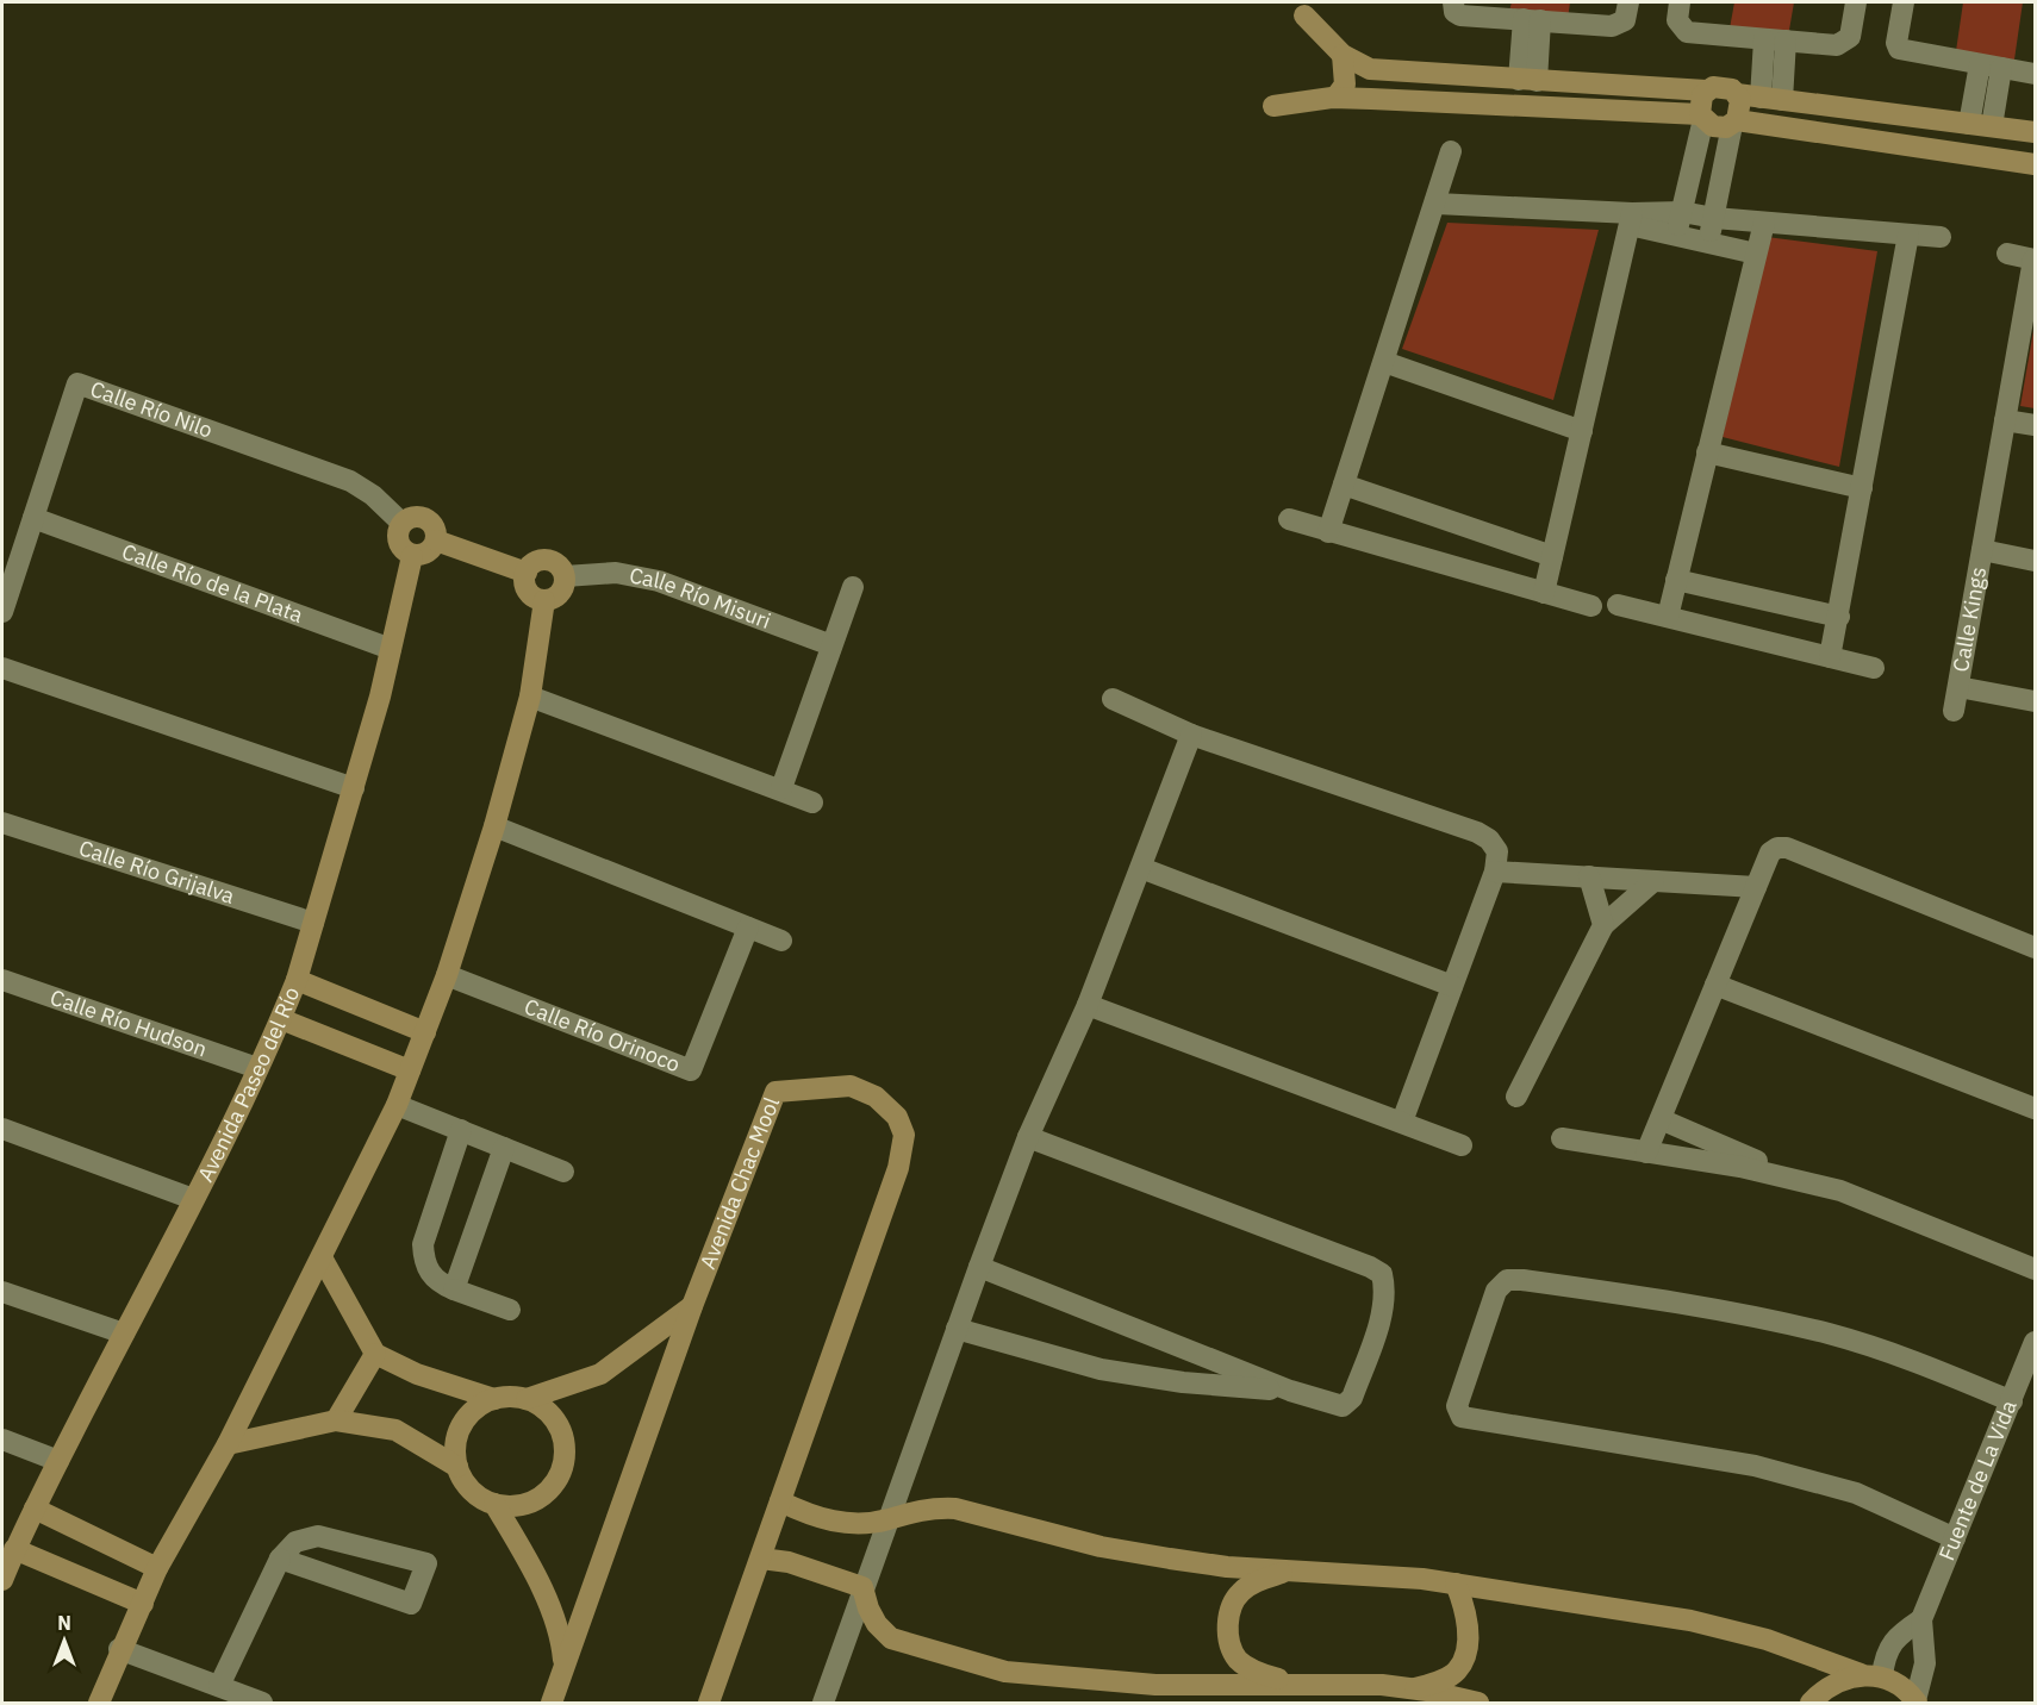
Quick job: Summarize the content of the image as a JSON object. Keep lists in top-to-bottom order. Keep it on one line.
{"streets":{"street":["Calle Río Nilo","Calle Río de la Plata","Calle Río Misuri","Calle Kings","Calle Río Grijalva","Calle Río Hudson","Calle Río Orinoco","Avenida Paseo del Río","Avenida Chac Mool","Fuente de La Vida"]},"crossings":[["Calle Río Nilo","Calle Río de la Plata"],["Calle Río Nilo","Avenida Paseo del Río"],["Calle Río de la Plata","Avenida Paseo del Río"],["Calle Río Grijalva","Avenida Paseo del Río"],["Calle Río Hudson","Avenida Paseo del Río"]],"north":"top"}
